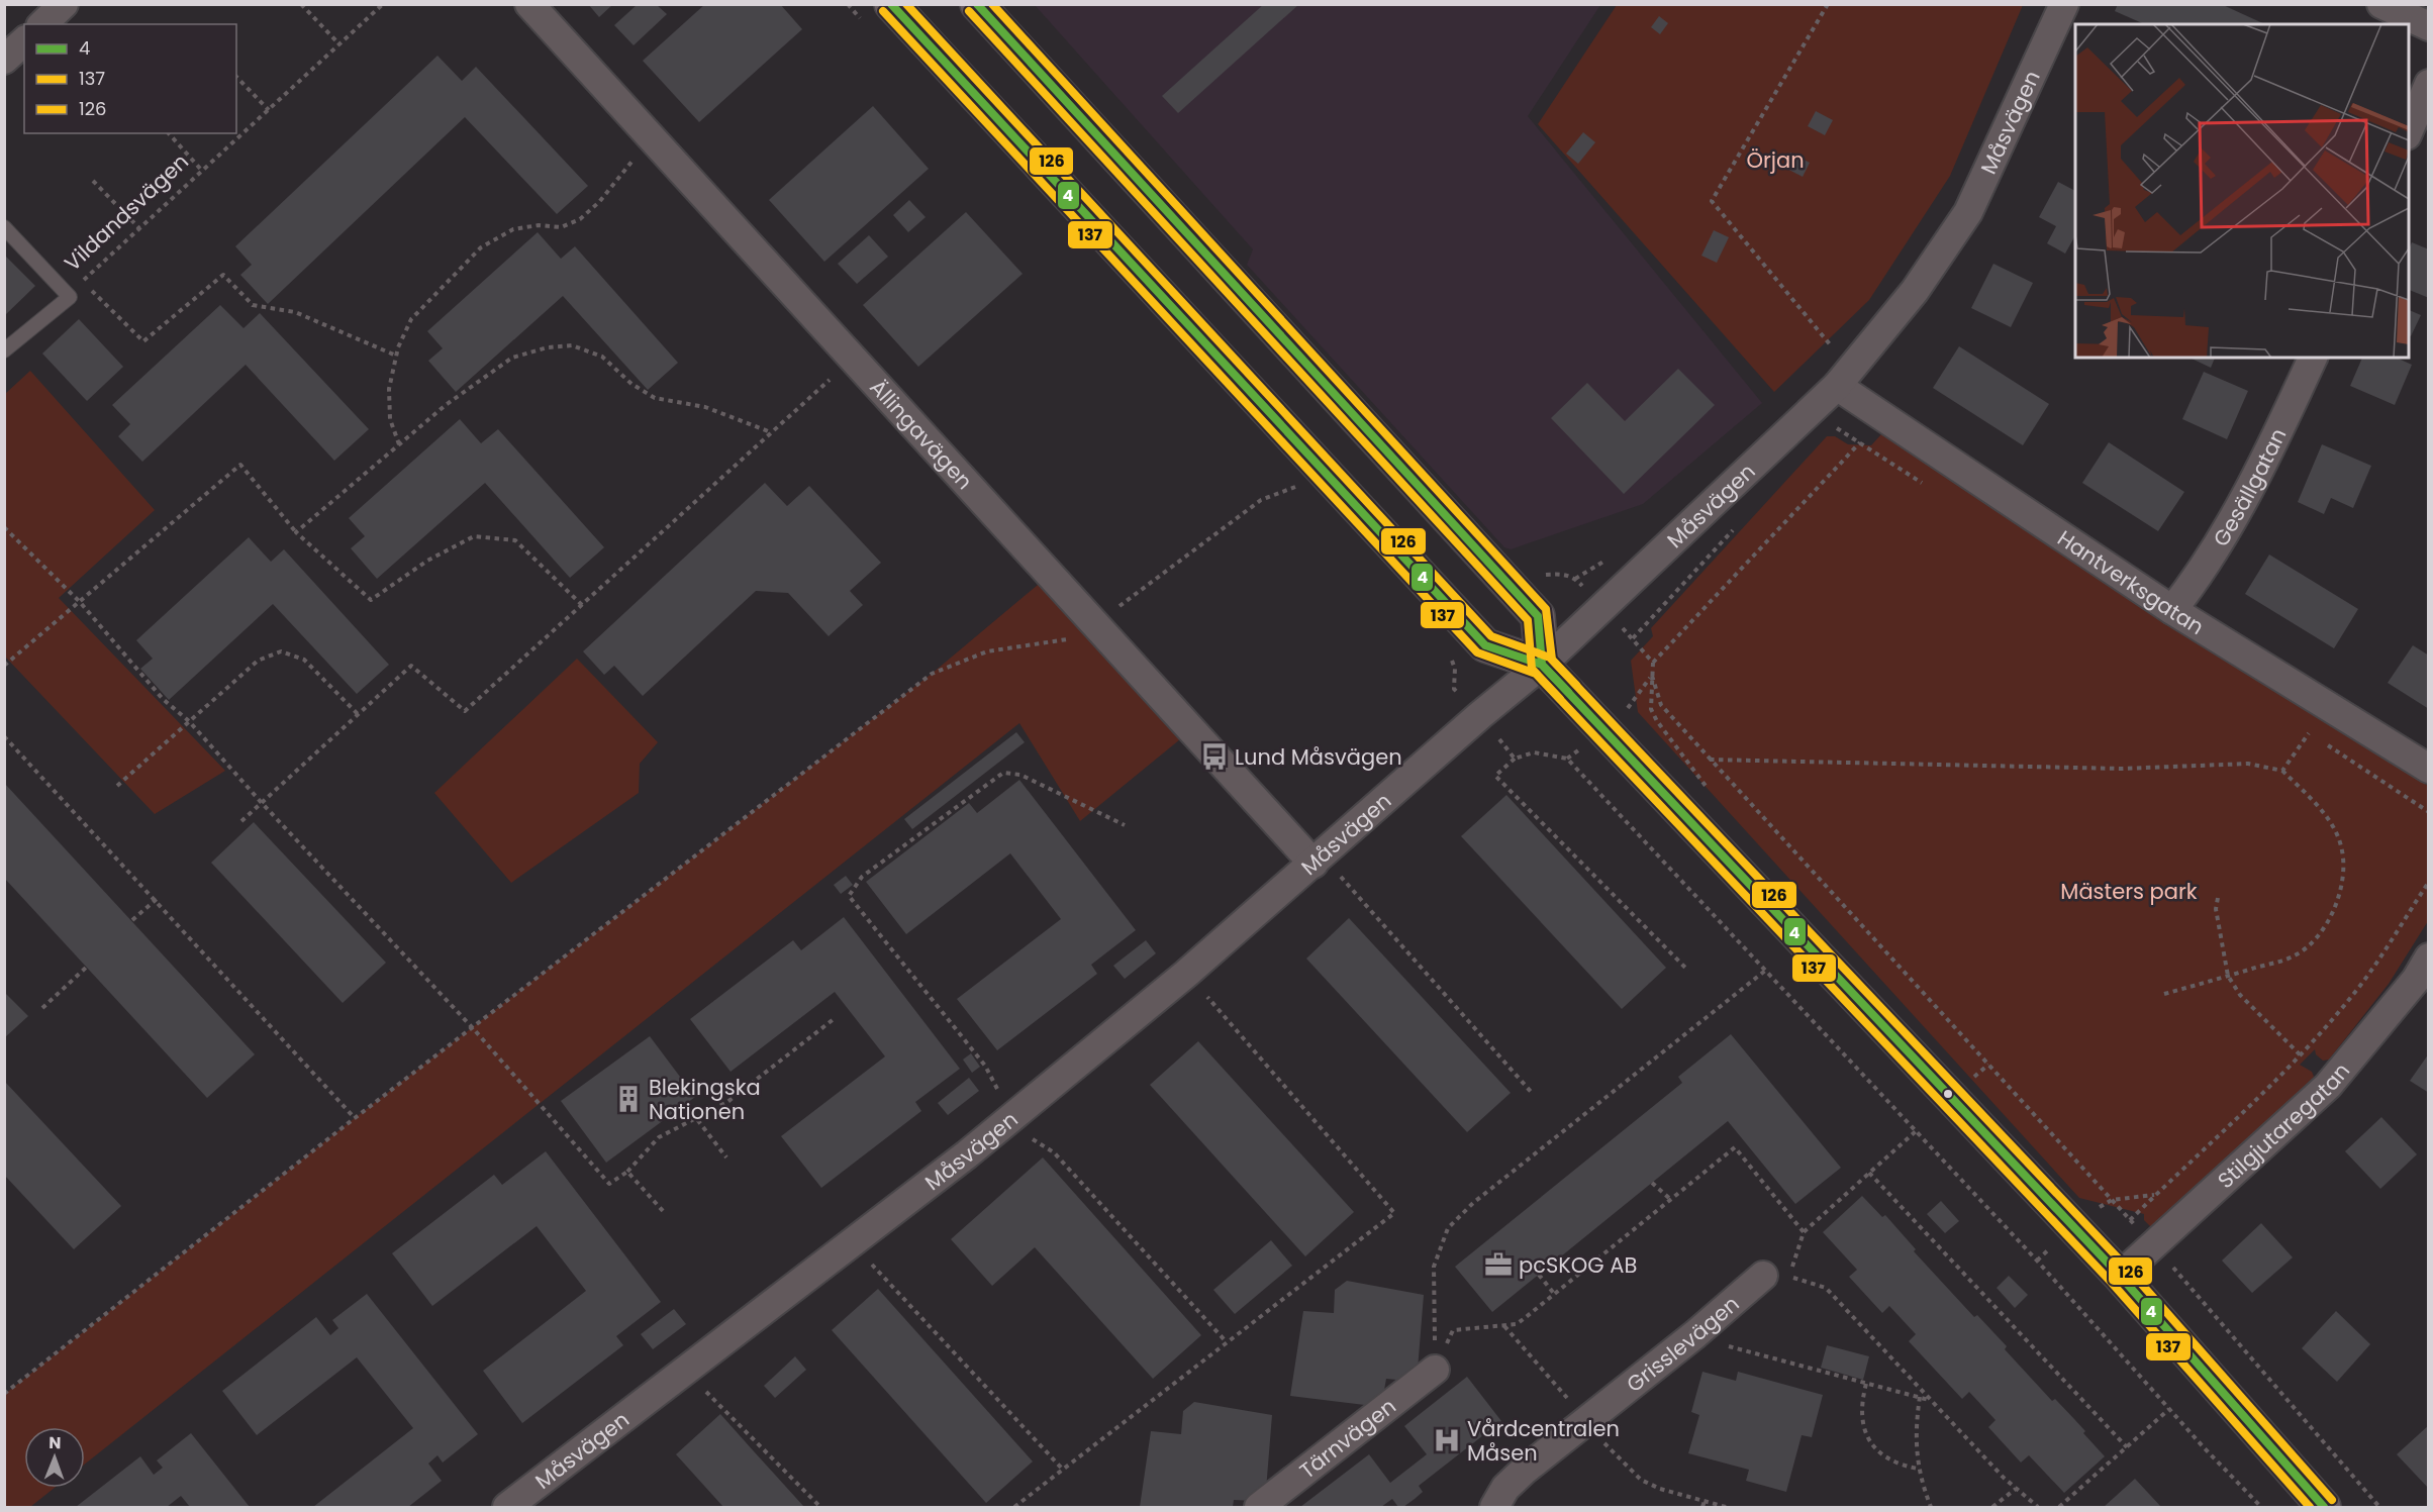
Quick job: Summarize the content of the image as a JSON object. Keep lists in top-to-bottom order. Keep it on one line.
{"streets":{"street":["Måsvägen","Ällingavägen","Gesällgatan","Hantverksgatan","Stilgjutaregatan","Grisslevägen","Tärnvägen"],"lane":["Vildandsvägen"]},"crossings":[["Måsvägen","Ällingavägen"],["Måsvägen","Hantverksgatan"],["Gesällgatan","Hantverksgatan"]],"parks":["Örjan","Mästers park"],"places":{"bus stop":["Lund Måsvägen"],"building":["Blekingska Nationen"],"office":["pcSKOG AB"],"hospital":["Vårdcentralen Måsen"]},"lines":["transit line 4","transit line 126","transit line 137"],"legend":["4","137","126"],"north":"top"}
